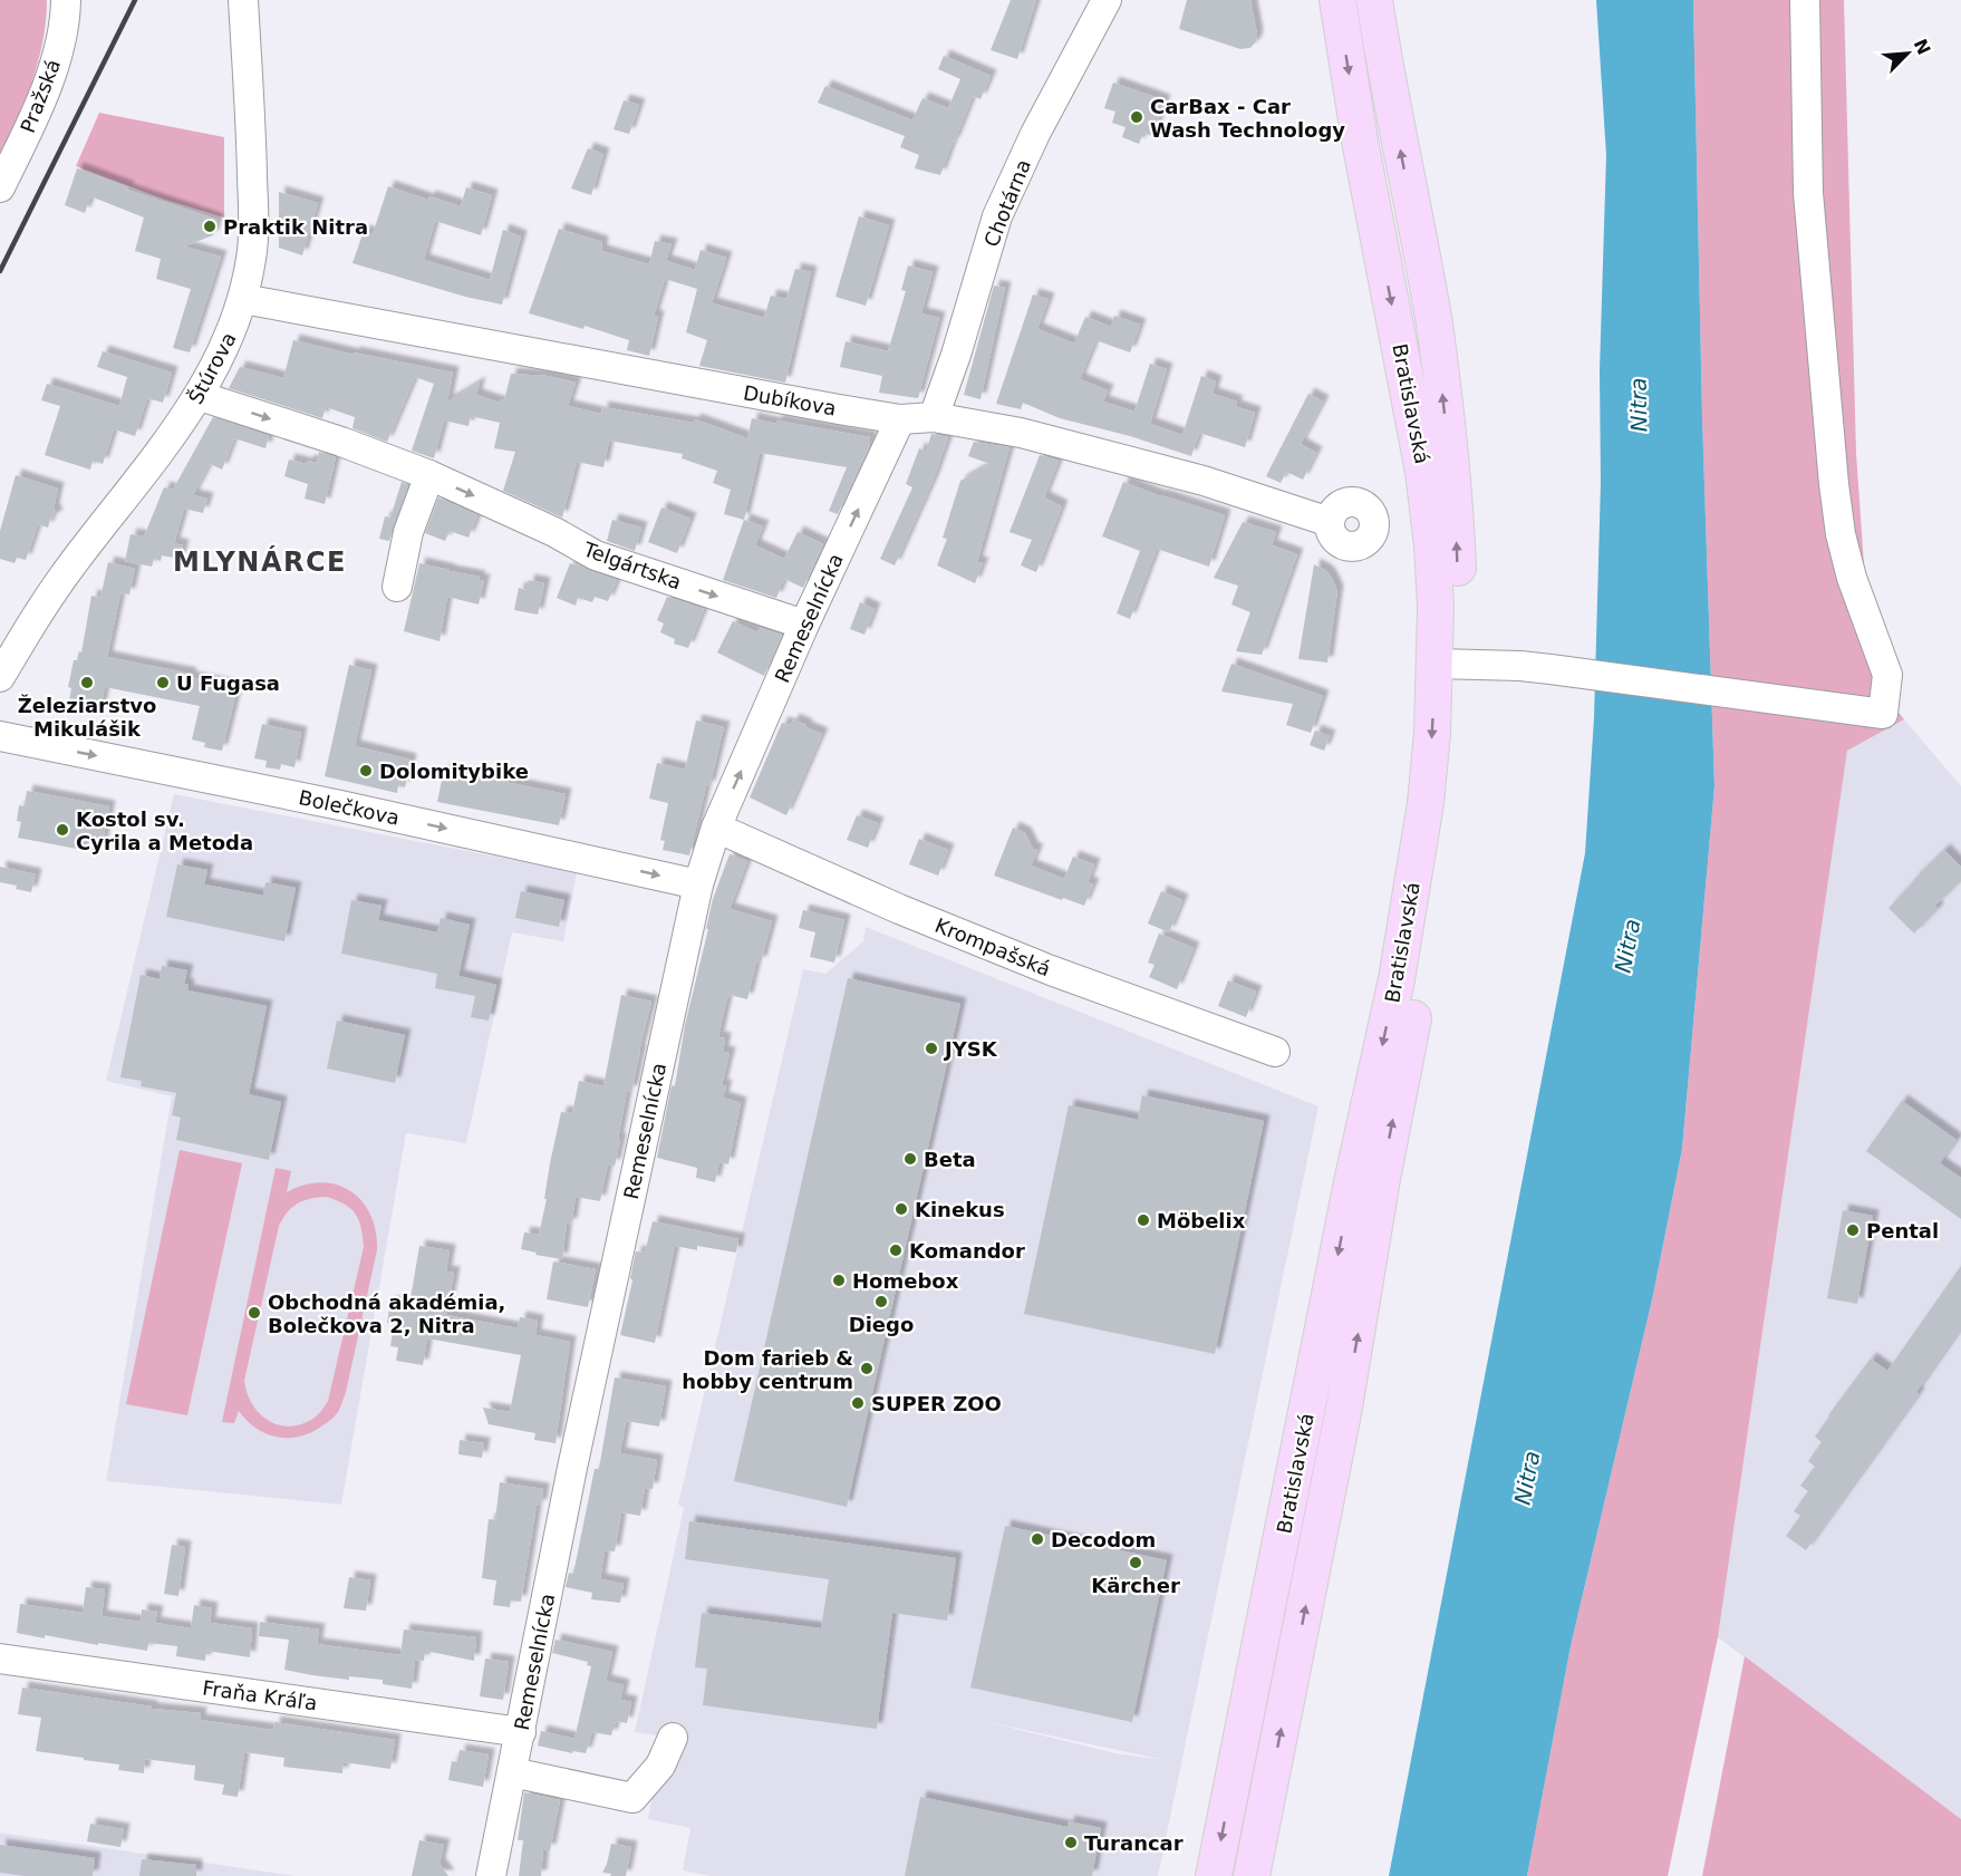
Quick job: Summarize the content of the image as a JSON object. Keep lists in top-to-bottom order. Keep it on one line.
{"streets":{"main road":["Bratislavská"],"street":["Pražská","Chotárna","Štúrova","Dubíkova","Telgártska","Remeselnícka","Bolečkova","Krompašská","Fraňa Kráľa"]},"crossings":[["Chotárna","Dubíkova"],["Štúrova","Dubíkova"],["Štúrova","Telgártska"],["Dubíkova","Remeselnícka"],["Telgártska","Remeselnícka"],["Remeselnícka","Bolečkova"],["Remeselnícka","Krompašská"],["Remeselnícka","Fraňa Kráľa"]],"one_way":["Telgártska","Bolečkova"],"districts":["MLYNÁRCE"],"water":["Nitra"],"places":["CarBax - Car Wash Technology","Praktik Nitra","Železiarstvo Mikulášik","U Fugasa","Dolomitybike","Kostol sv. Cyrila a Metoda","JYSK","Beta","Kinekus","Möbelix","Pental","Komandor","Homebox","Diego","Obchodná akadémia, Bolečkova 2, Nitra","Dom farieb & hobby centrum","SUPER ZOO","Decodom","Kärcher","Turancar"],"north":"top right"}
